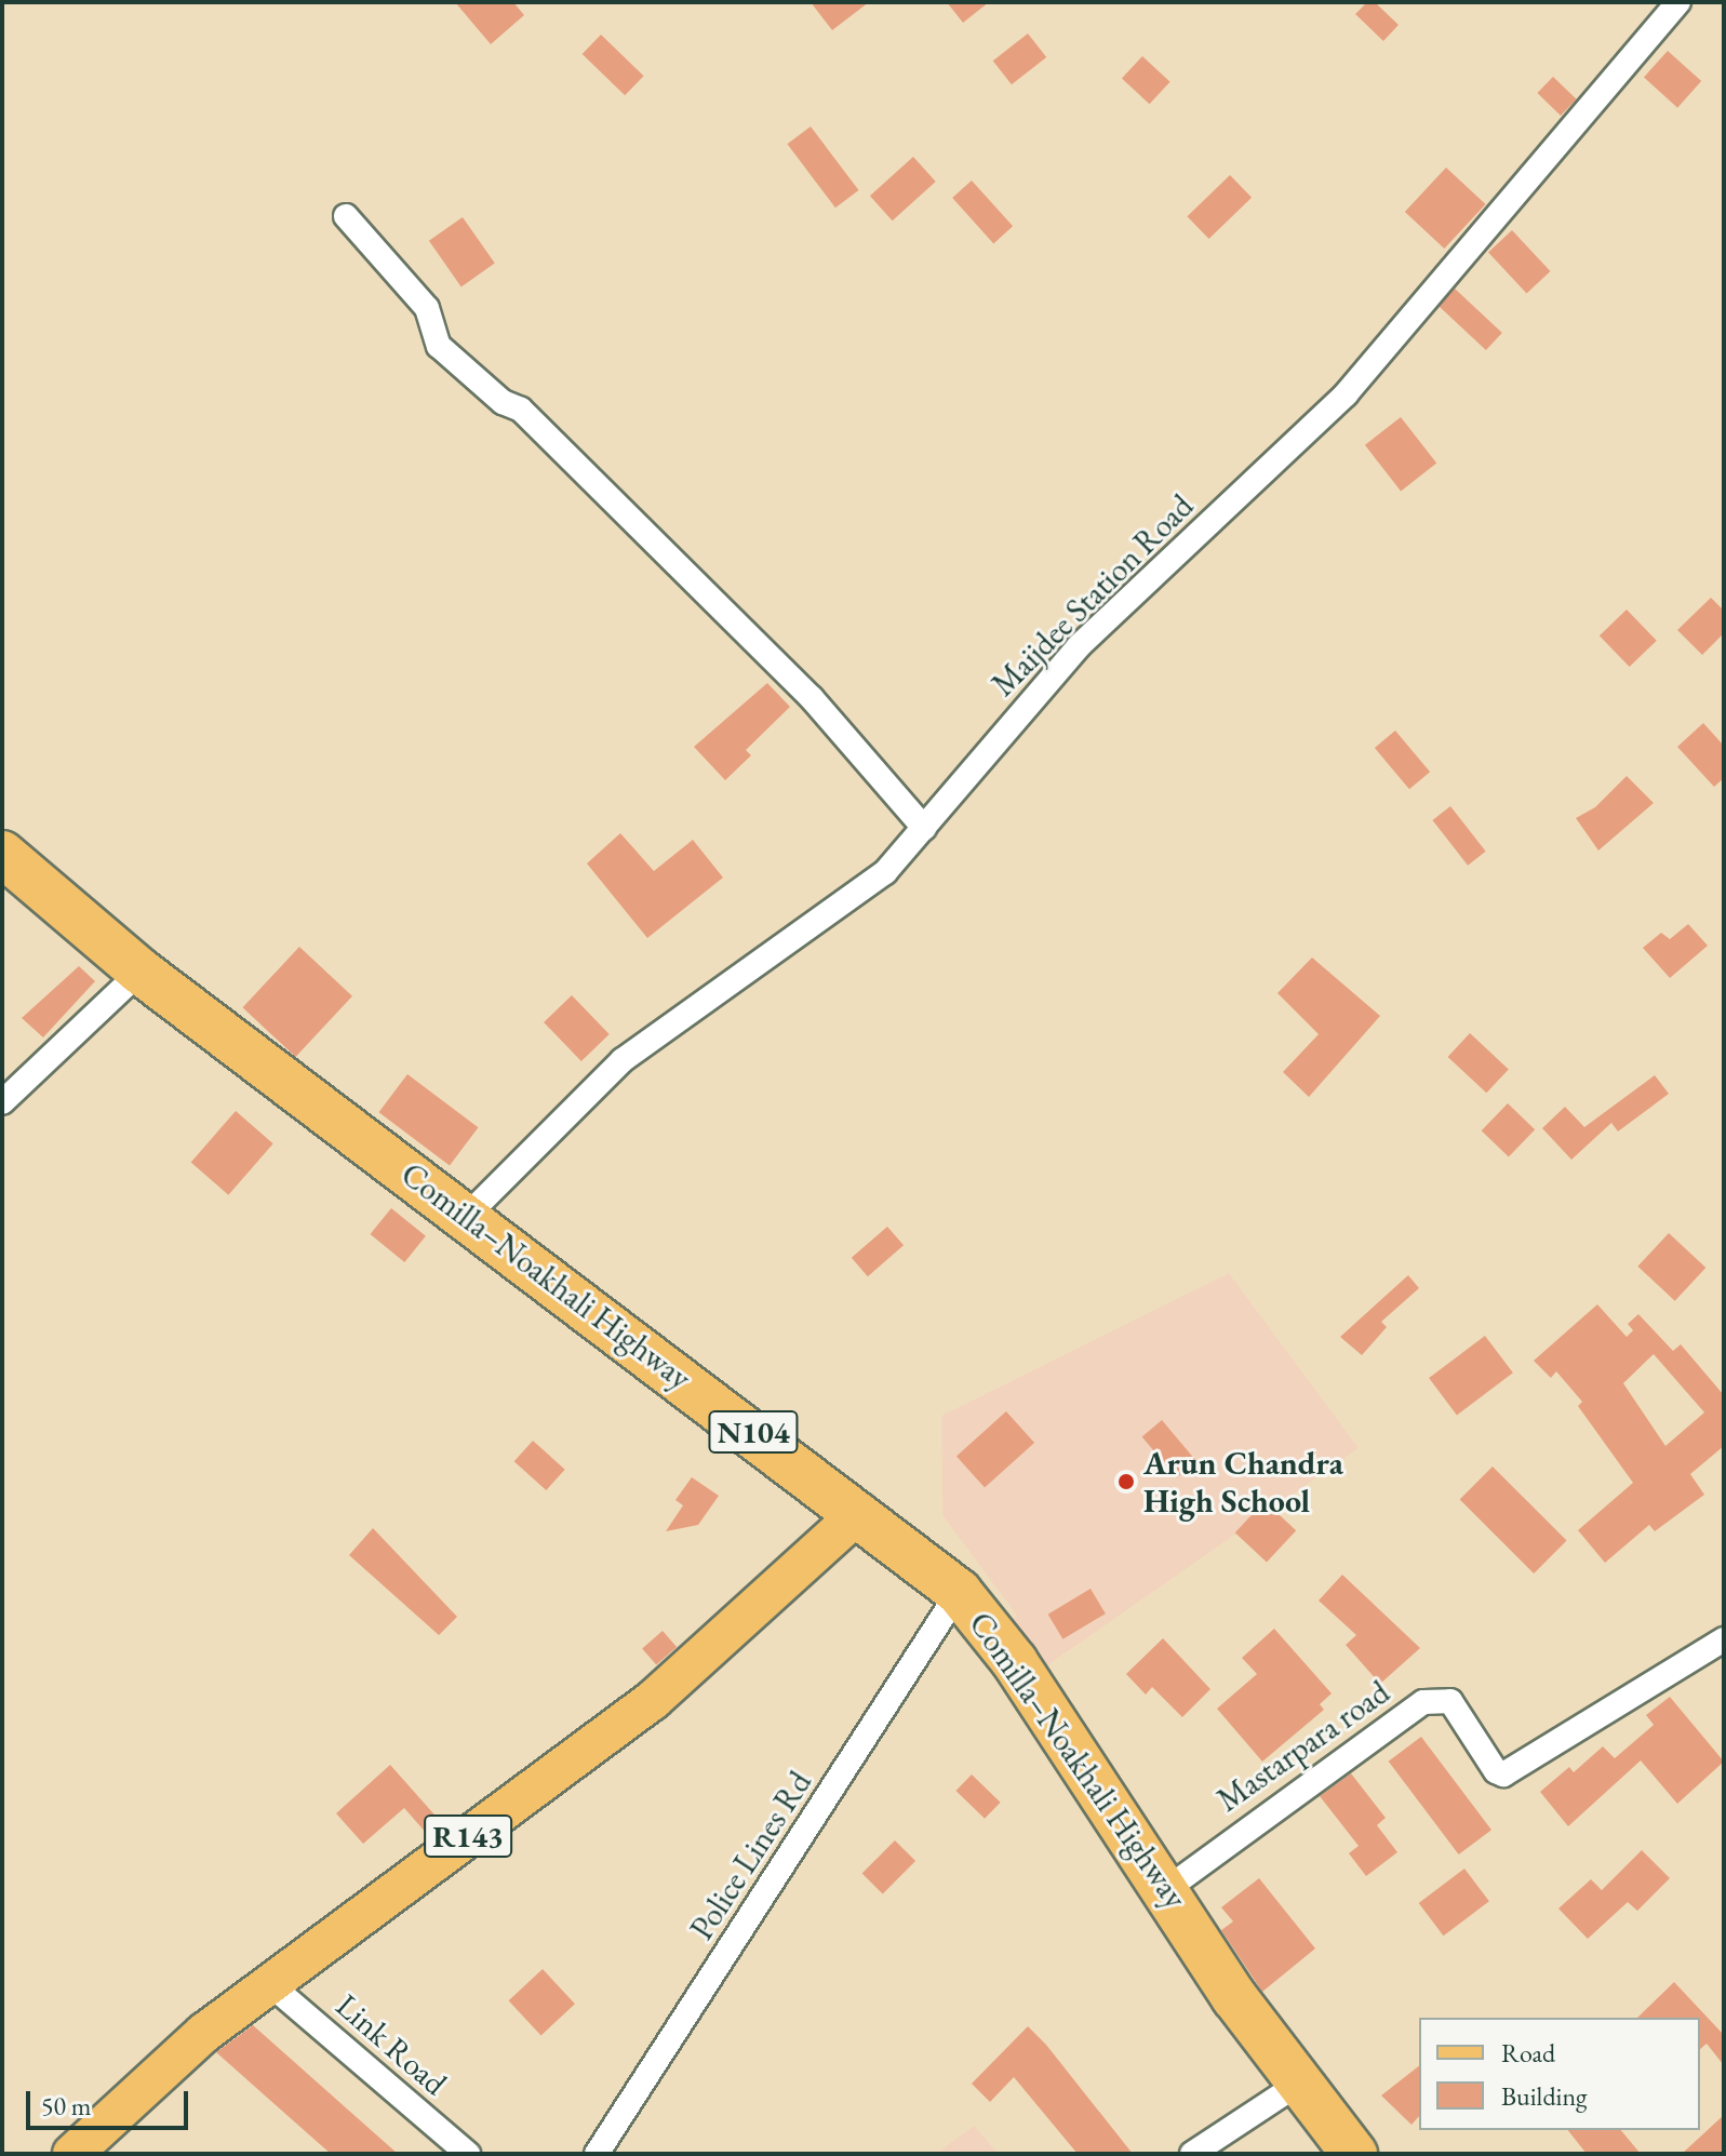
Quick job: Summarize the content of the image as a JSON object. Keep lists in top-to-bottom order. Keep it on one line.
{"streets":{"highway":["Comilla–Noakhali Highway","N104"],"main road":["R143"],"street":["Maijdee Station Road","Mastarpara road","Police Lines Rd","Link Road"]},"crossings":[["Maijdee Station Road","Comilla–Noakhali Highway"],["Comilla–Noakhali Highway","Mastarpara road"],["Comilla–Noakhali Highway","R143"],["Comilla–Noakhali Highway","Police Lines Rd"],["R143","Link Road"]],"places":["Arun Chandra High School"],"legend":["Road","Building"],"scale_bar":"50 m"}
